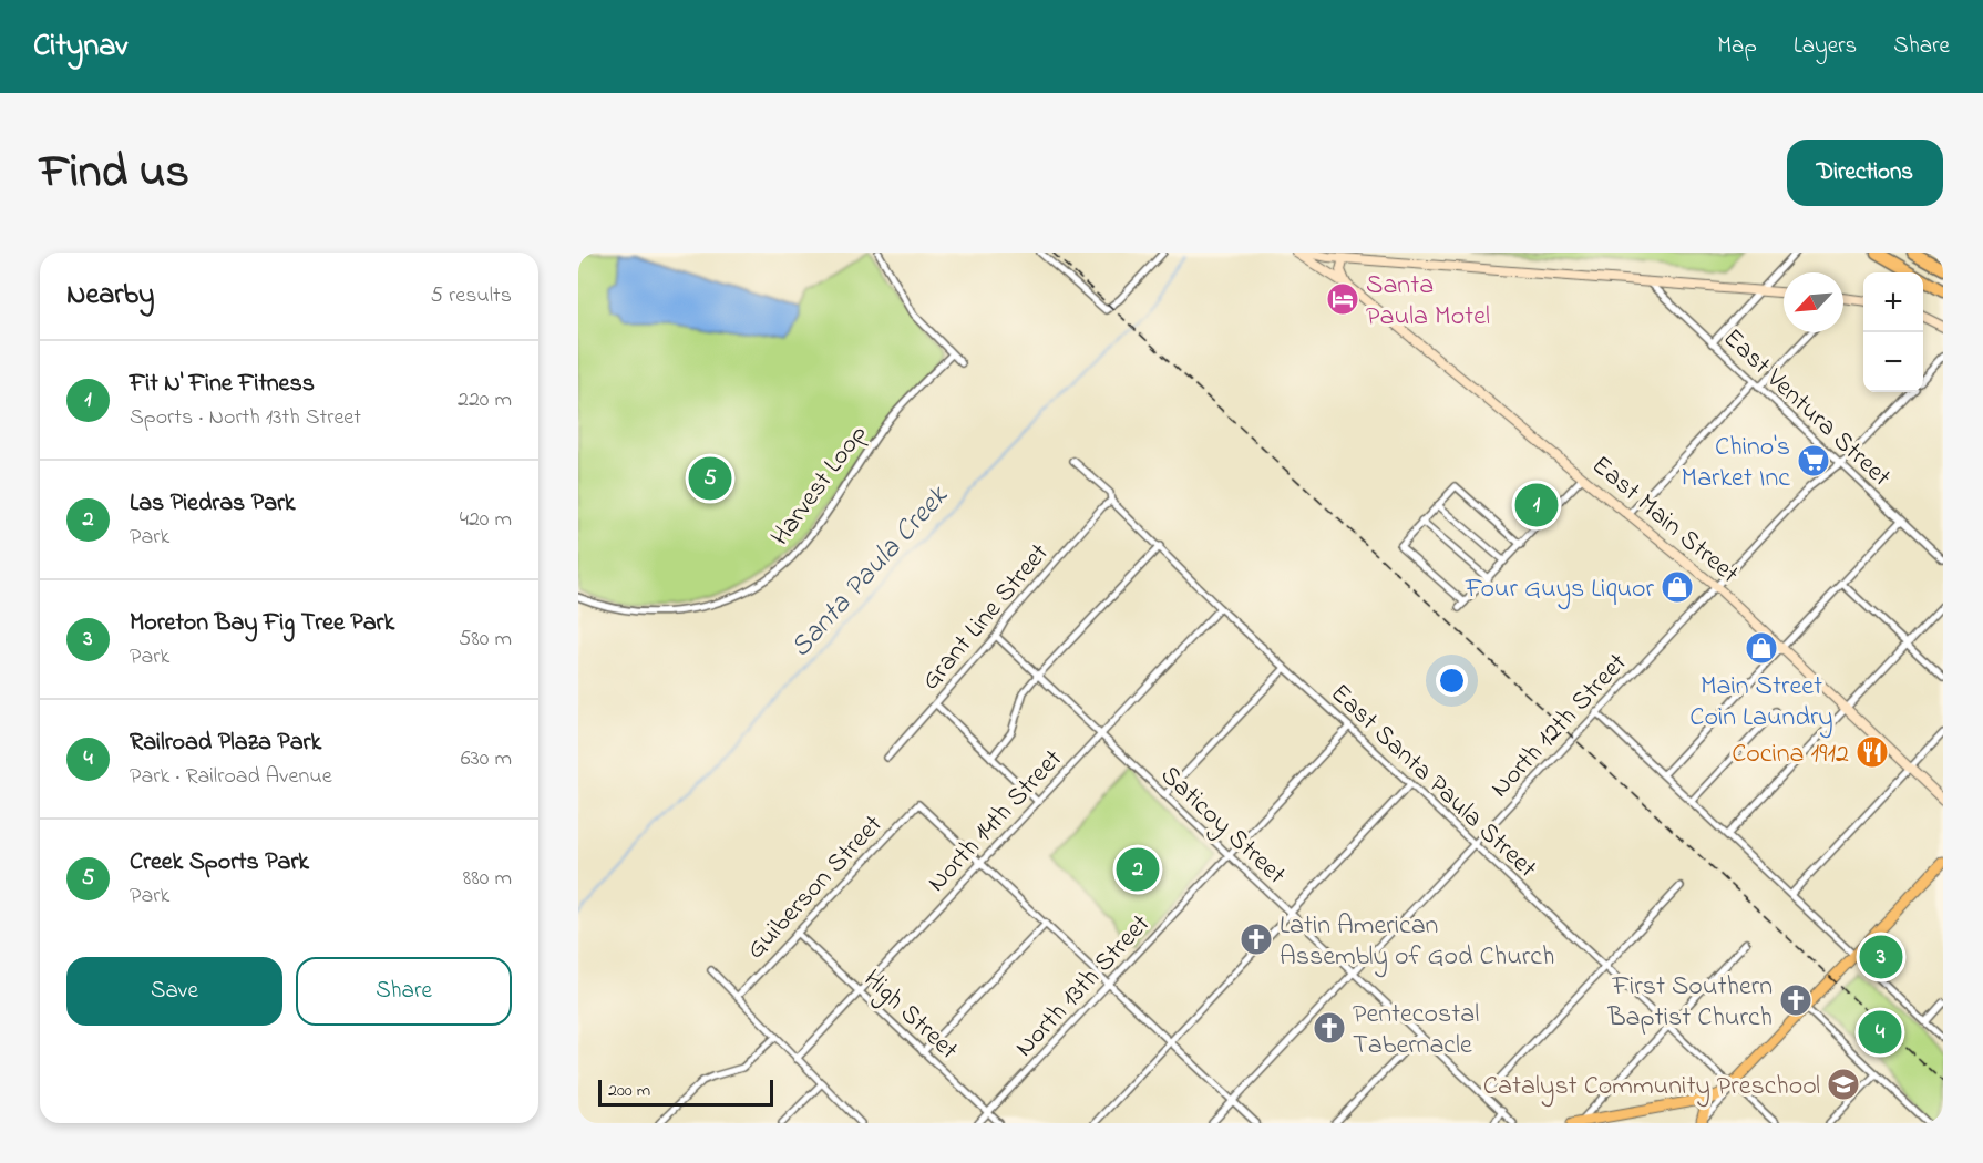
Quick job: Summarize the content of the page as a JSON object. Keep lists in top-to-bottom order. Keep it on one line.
{"streets":{"street":["East Ventura Street","Harvest Loop","East Main Street","Grant Line Street","North 12th Street","East Santa Paula Street","North 14th Street","Saticoy Street","Guiberson Street","North 13th Street","High Street"]},"crossings":[["East Ventura Street","North 12th Street"],["East Main Street","North 12th Street"],["Grant Line Street","East Santa Paula Street"],["Grant Line Street","Saticoy Street"],["North 12th Street","East Santa Paula Street"],["North 12th Street","Saticoy Street"],["East Santa Paula Street","North 14th Street"],["East Santa Paula Street","North 13th Street"],["North 14th Street","Saticoy Street"],["North 14th Street","Guiberson Street"],["North 14th Street","High Street"],["Saticoy Street","North 13th Street"],["Guiberson Street","High Street"],["North 13th Street","High Street"]],"water":["Santa Paula Creek"],"places":{"hotel":["Santa Paula Motel"],"supermarket":["Chino's Market Inc"],"shop":["Four Guys Liquor","Main Street Coin Laundry"],"restaurant":["Cocina 1912"],"church":["Latin American Assembly of God Church","First Southern Baptist Church","Pentecostal Tabernacle"],"school or university":["Catalyst Community Preschool"]},"scale_bar":"200 m","north":"bottom left","page":{"header":"Citynav","nav":["Map","Layers","Share"],"title":"Find us","buttons":["Directions",["Save","Share"]],"heading":["Nearby","5 results"],"map_buttons":["+","−"],"list":[{"mark":"1","name":"Fit N' Fine Fitness","note":"Sports · North 13th Street","value":"220 m"},{"mark":"2","name":"Las Piedras Park","note":"Park","value":"420 m"},{"mark":"3","name":"Moreton Bay Fig Tree Park","note":"Park","value":"580 m"},{"mark":"4","name":"Railroad Plaza Park","note":"Park · Railroad Avenue","value":"630 m"},{"mark":"5","name":"Creek Sports Park","note":"Park","value":"880 m"}],"pins":["5","1","2","3","4"],"scale":"200 m"}}
